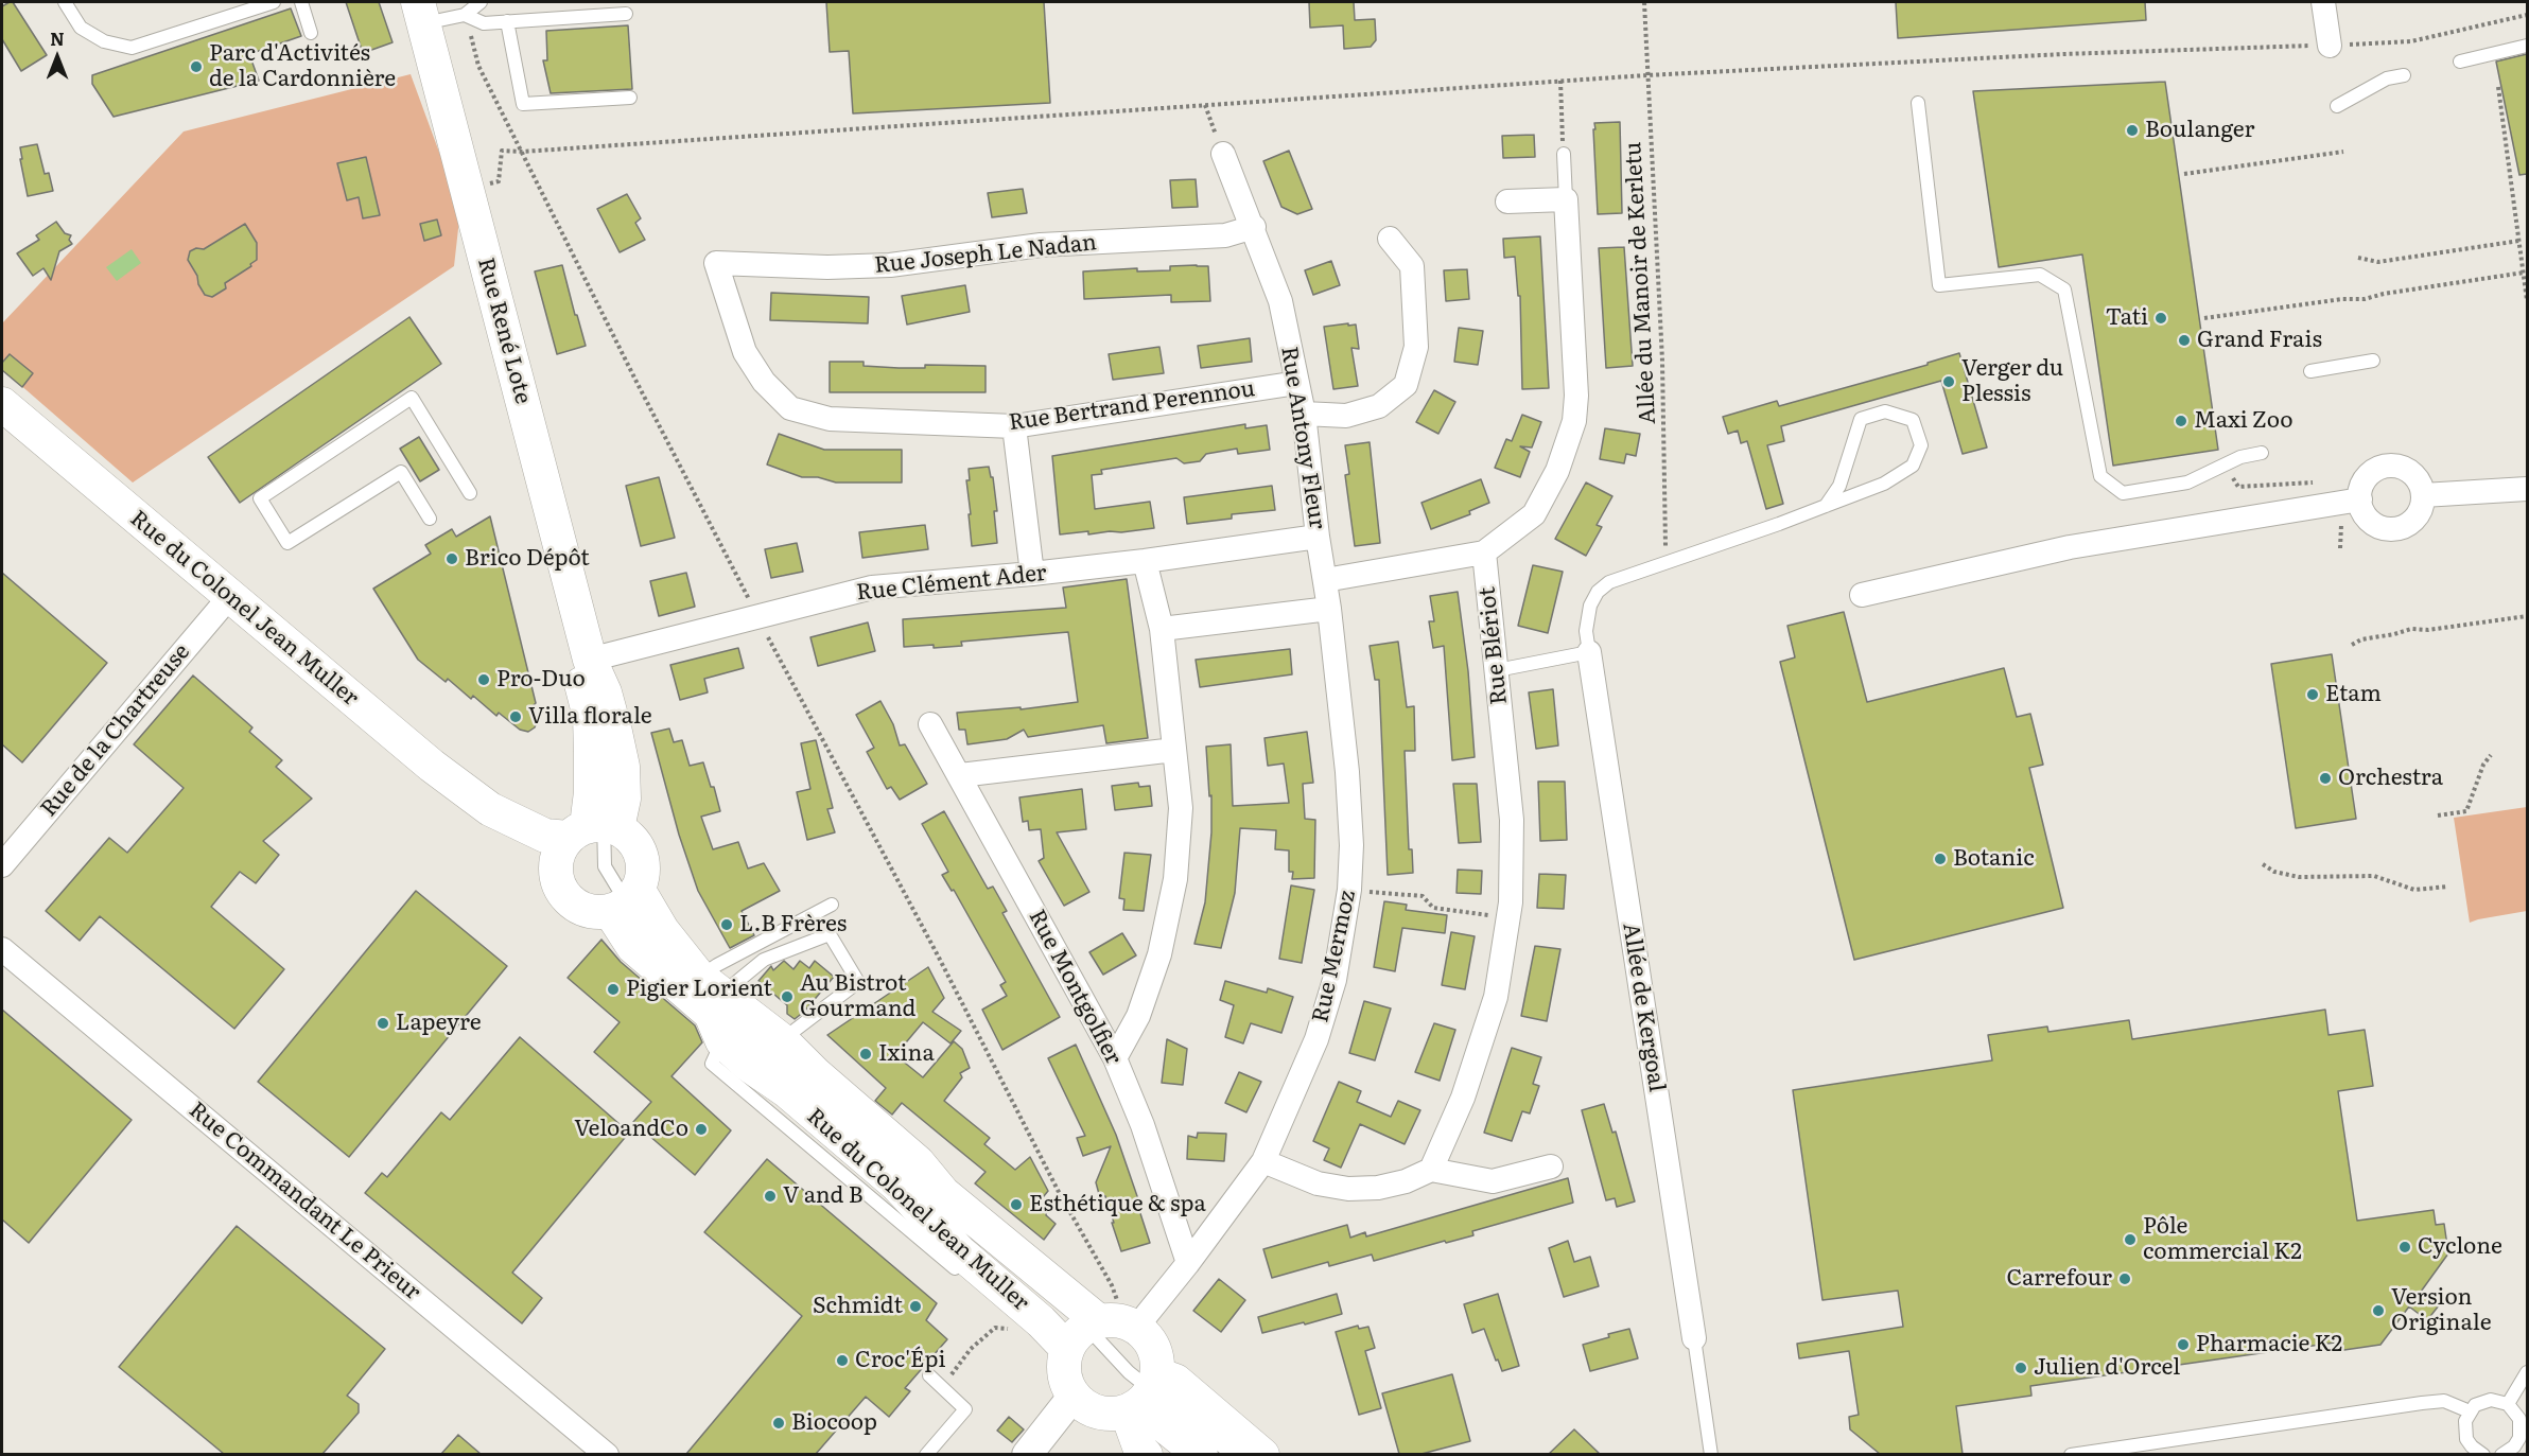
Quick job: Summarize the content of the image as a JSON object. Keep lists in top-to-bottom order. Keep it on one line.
{"streets":{"main road":["Rue René Lote","Rue du Colonel Jean Muller"],"street":["Rue Joseph Le Nadan","Rue Bertrand Perennou","Rue Antony Fleur","Rue Clément Ader","Rue Blériot","Rue de la Chartreuse","Rue Mermoz","Rue Montgolfier","Allée de Kergoal","Rue Commandant Le Prieur"],"path":["Allée du Manoir de Kerletu"]},"crossings":[["Rue Joseph Le Nadan","Rue Bertrand Perennou"],["Rue Joseph Le Nadan","Rue Antony Fleur"],["Rue René Lote","Rue Clément Ader"],["Rue René Lote","Rue du Colonel Jean Muller"],["Rue Bertrand Perennou","Rue Antony Fleur"],["Rue Antony Fleur","Rue Clément Ader"],["Rue Antony Fleur","Rue Mermoz"],["Rue du Colonel Jean Muller","Rue de la Chartreuse"],["Rue du Colonel Jean Muller","Rue Mermoz"],["Rue Mermoz","Rue Montgolfier"]],"places":["Parc d'Activités de la Cardonnière","Boulanger","Tati","Grand Frais","Verger du Plessis","Maxi Zoo","Brico Dépôt","Pro-Duo","Etam","Villa florale","Orchestra","Botanic","L.B Frères","Pigier Lorient","Au Bistrot Gourmand","Lapeyre","Ixina","VeloandCo","V and B","Esthétique & spa","Pôle commercial K2","Cyclone","Carrefour","Schmidt","Version Originale","Pharmacie K2","Croc'Épi","Julien d'Orcel","Biocoop"],"north":"top"}
